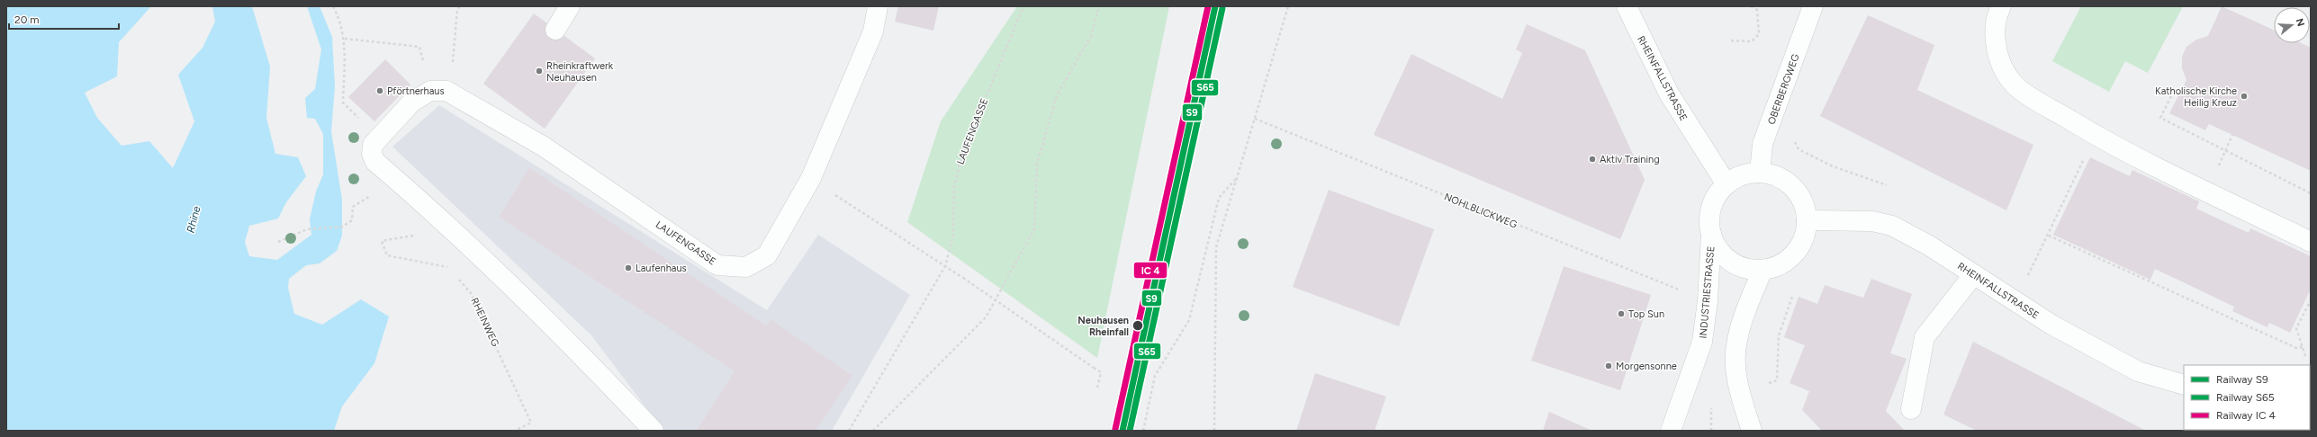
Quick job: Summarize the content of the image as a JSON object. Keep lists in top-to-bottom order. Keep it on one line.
{"streets":{"street":["RHEINFALLSTRASSE","OBERBERGWEG","LAUFENGASSE","INDUSTRIESTRASSE"],"path":["NOHLBLICKWEG","RHEINWEG"]},"crossings":[["RHEINFALLSTRASSE","OBERBERGWEG"],["RHEINFALLSTRASSE","INDUSTRIESTRASSE"],["OBERBERGWEG","INDUSTRIESTRASSE"],["NOHLBLICKWEG","INDUSTRIESTRASSE"]],"water":["Rhine"],"places":["Rheinkraftwerk Neuhausen","Pförtnerhaus","Katholische Kirche Heilig Kreuz","Aktiv Training","Laufenhaus","Top Sun","Neuhausen Rheinfall","Morgensonne"],"lines":["rail line S9","rail line S65"],"legend":["Railway S9","Railway S65","Railway IC 4"],"scale_bar":"20 m","north":"right"}
